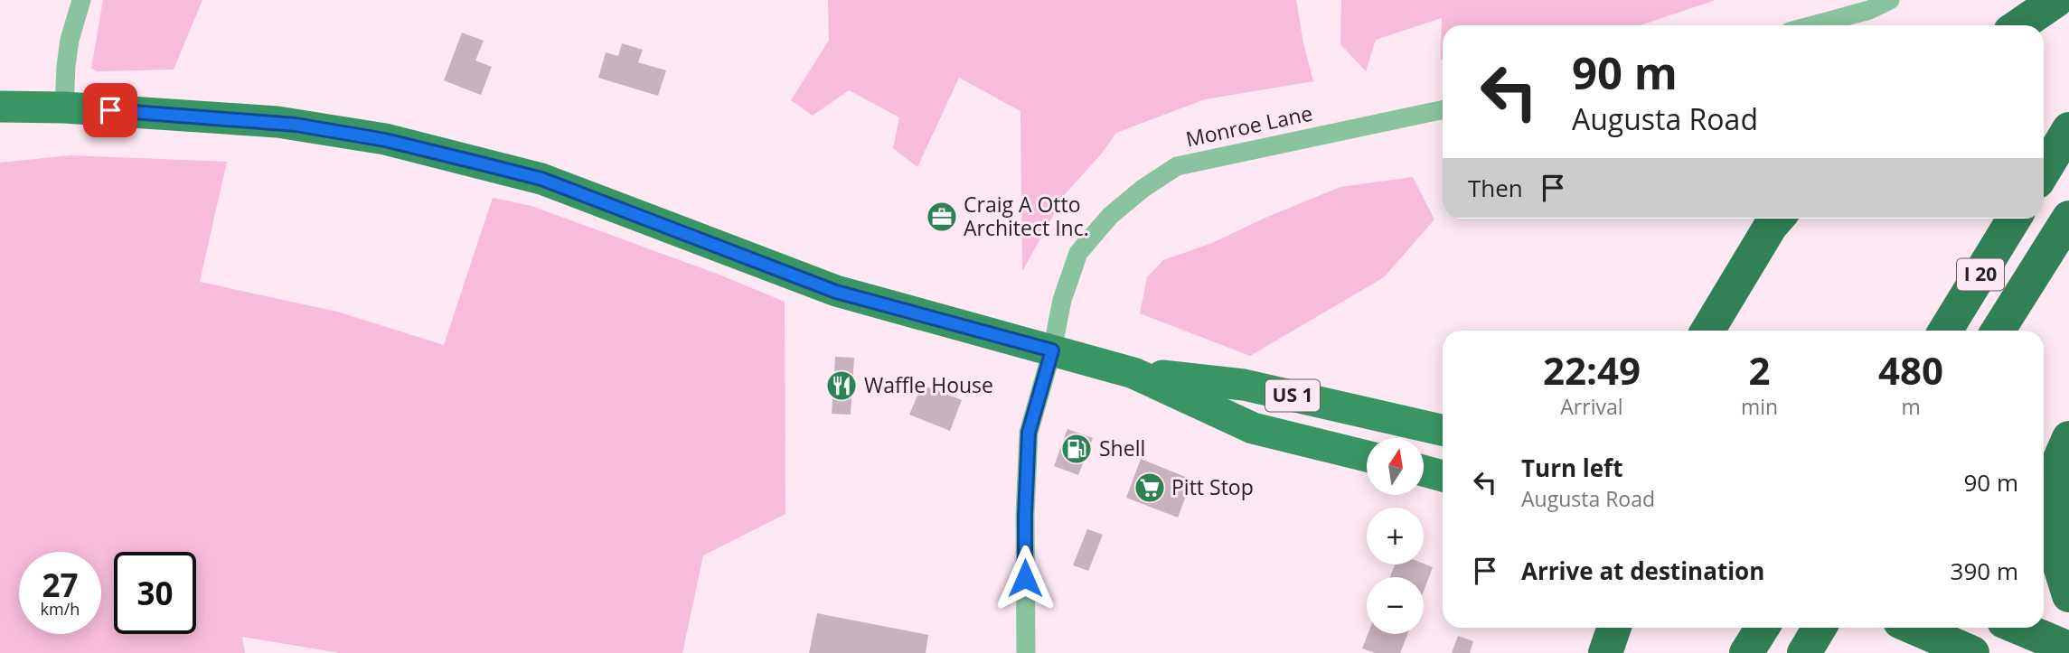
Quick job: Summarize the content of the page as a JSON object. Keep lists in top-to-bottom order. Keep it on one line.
{"streets":{"highway":["I 20"],"main road":["US 1"],"street":["Monroe Lane"]},"crossings":[["Monroe Lane","US 1"]],"places":{"office":["Craig A Otto Architect Inc."],"restaurant":["Waffle House"],"fuel station":["Shell"],"supermarket":["Pitt Stop"]},"north":"top","page":{"turn":["90 m","Augusta Road"],"then":"Then","eta":["22:49","Arrival","2","min","480","m"],"map_buttons":["+","−"],"list":[{"name":"Turn left","note":"Augusta Road","value":"90 m"},{"name":"Arrive at destination","value":"390 m"}],"speed":"27 km/h","limit":"30"}}
